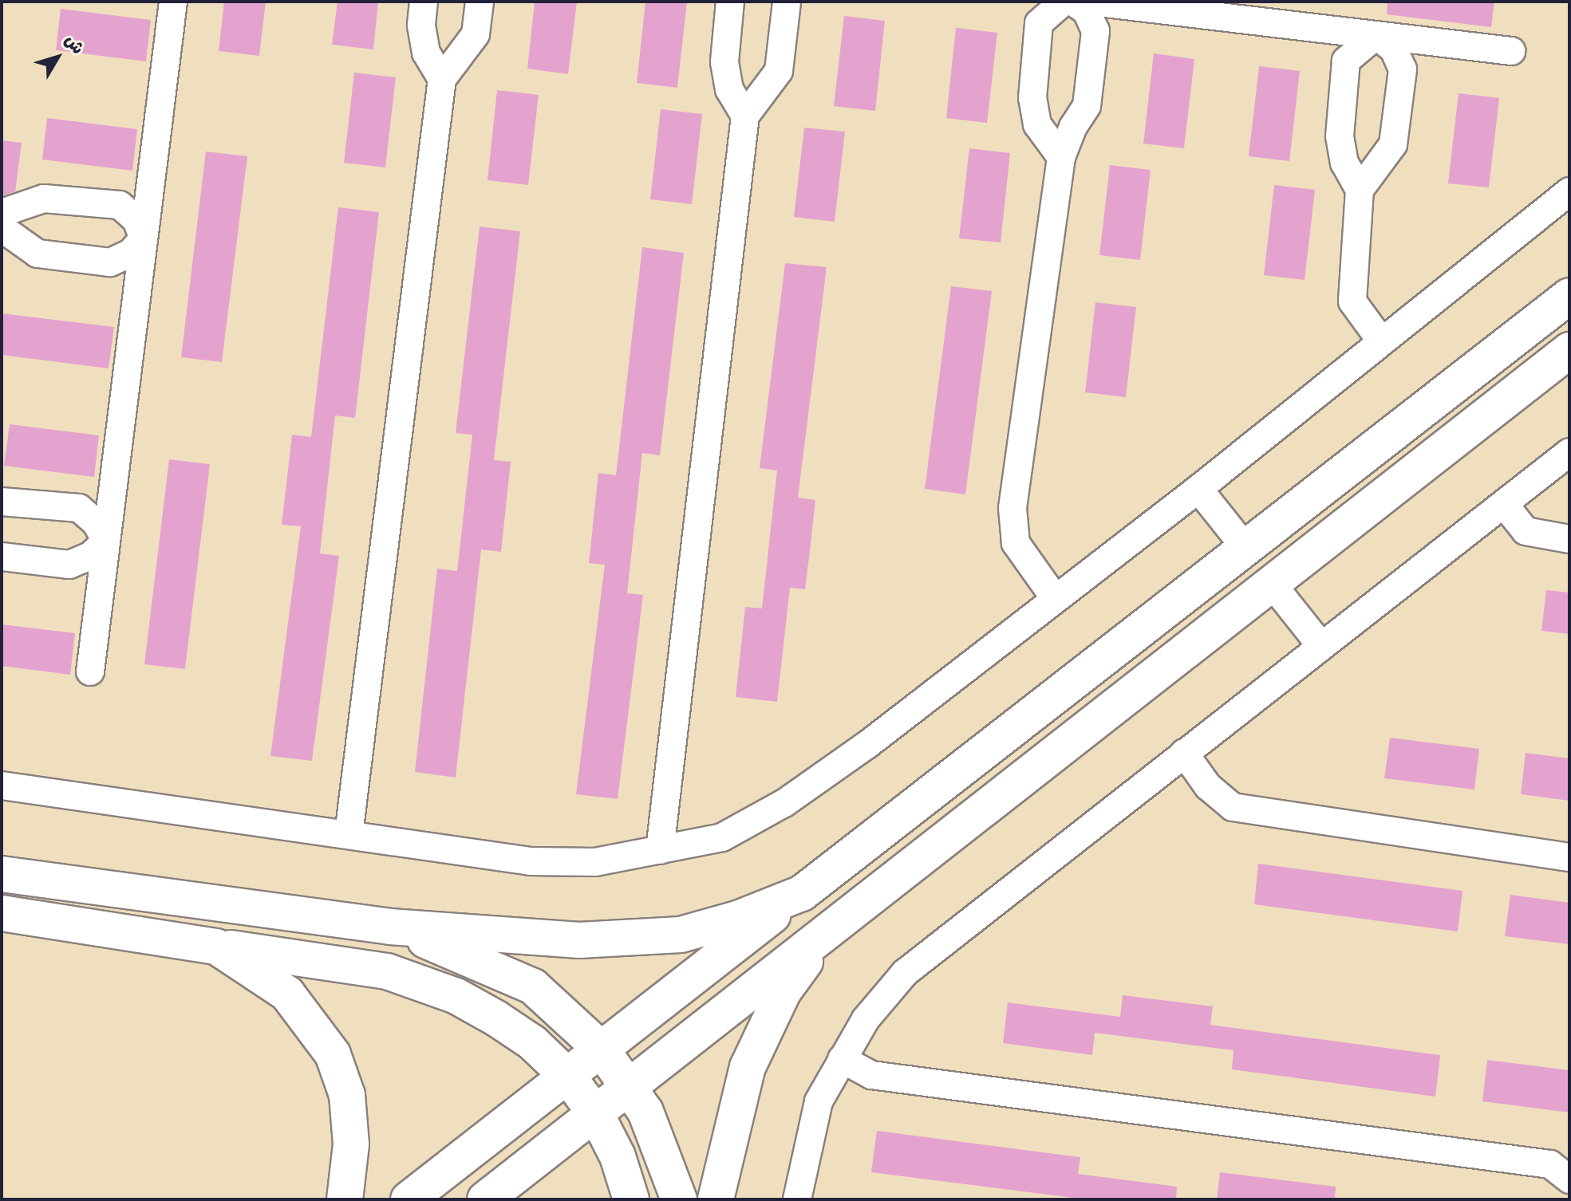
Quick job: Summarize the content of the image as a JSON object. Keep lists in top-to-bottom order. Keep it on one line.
{"north":"top right"}
